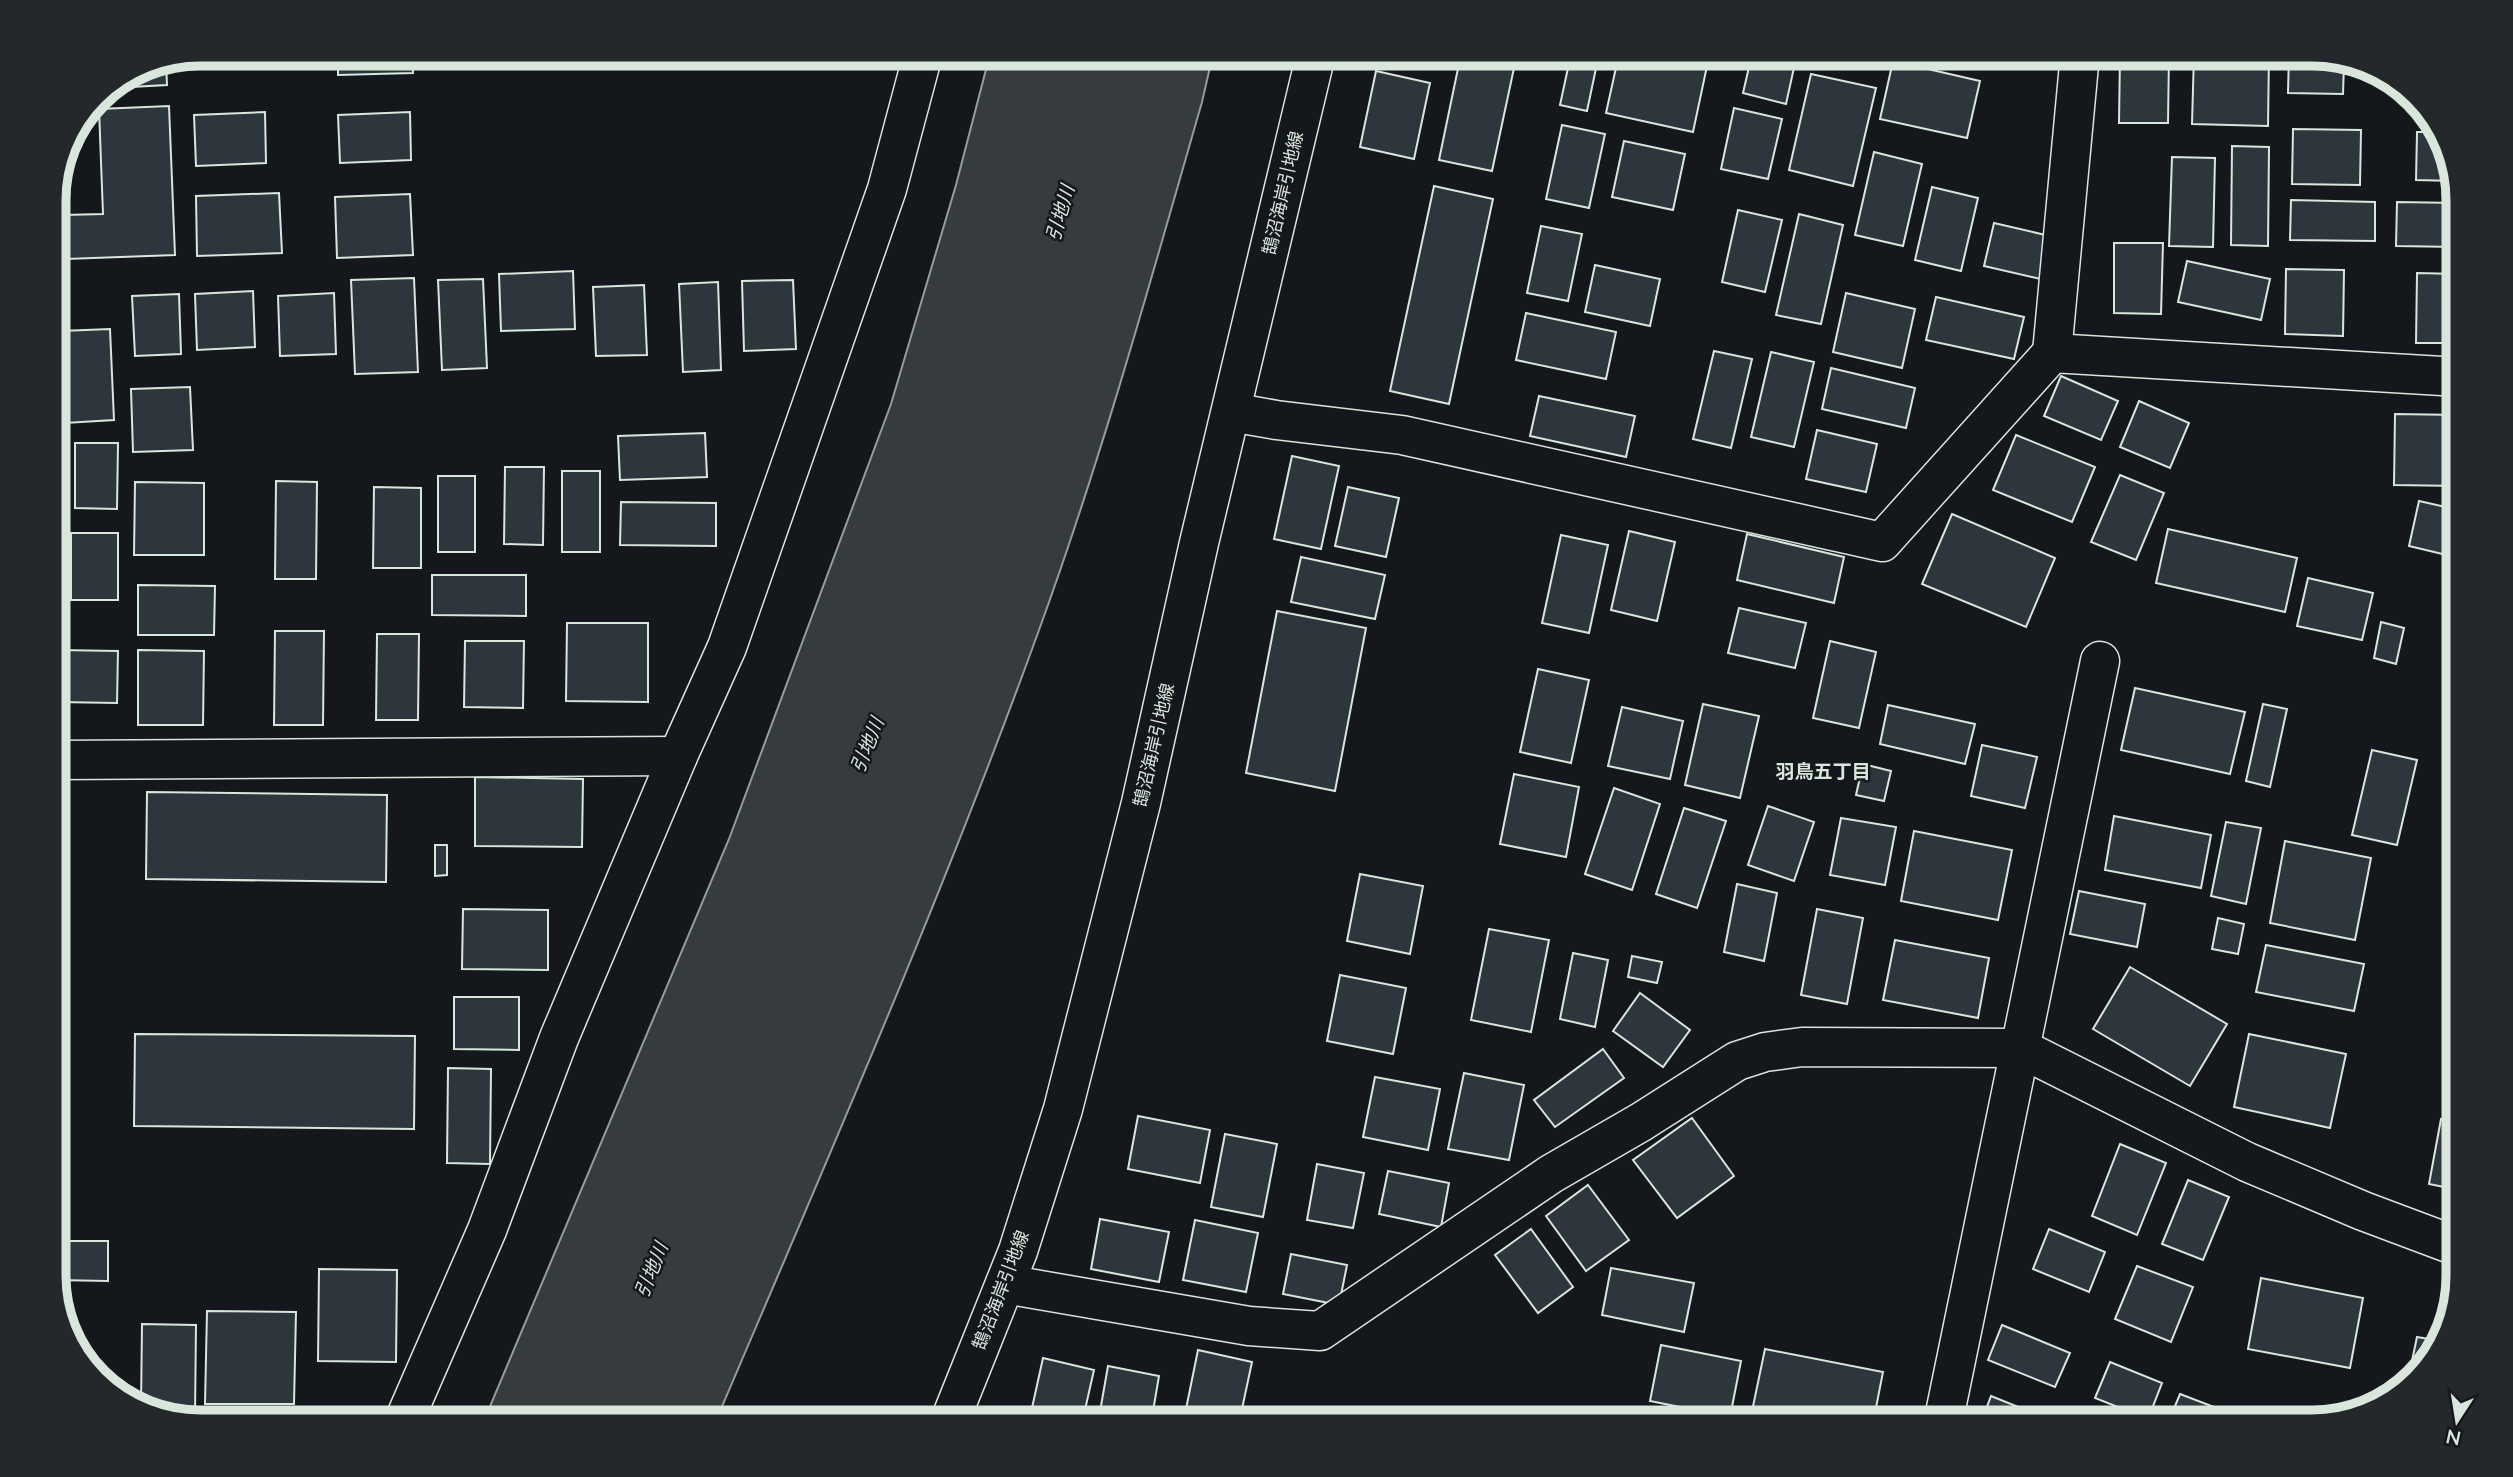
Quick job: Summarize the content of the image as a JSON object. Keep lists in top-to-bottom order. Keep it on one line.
{"streets":{"street":["鵠沼海岸引地線"]},"districts":["羽鳥五丁目"],"water":["引地川"],"north":"bottom"}
